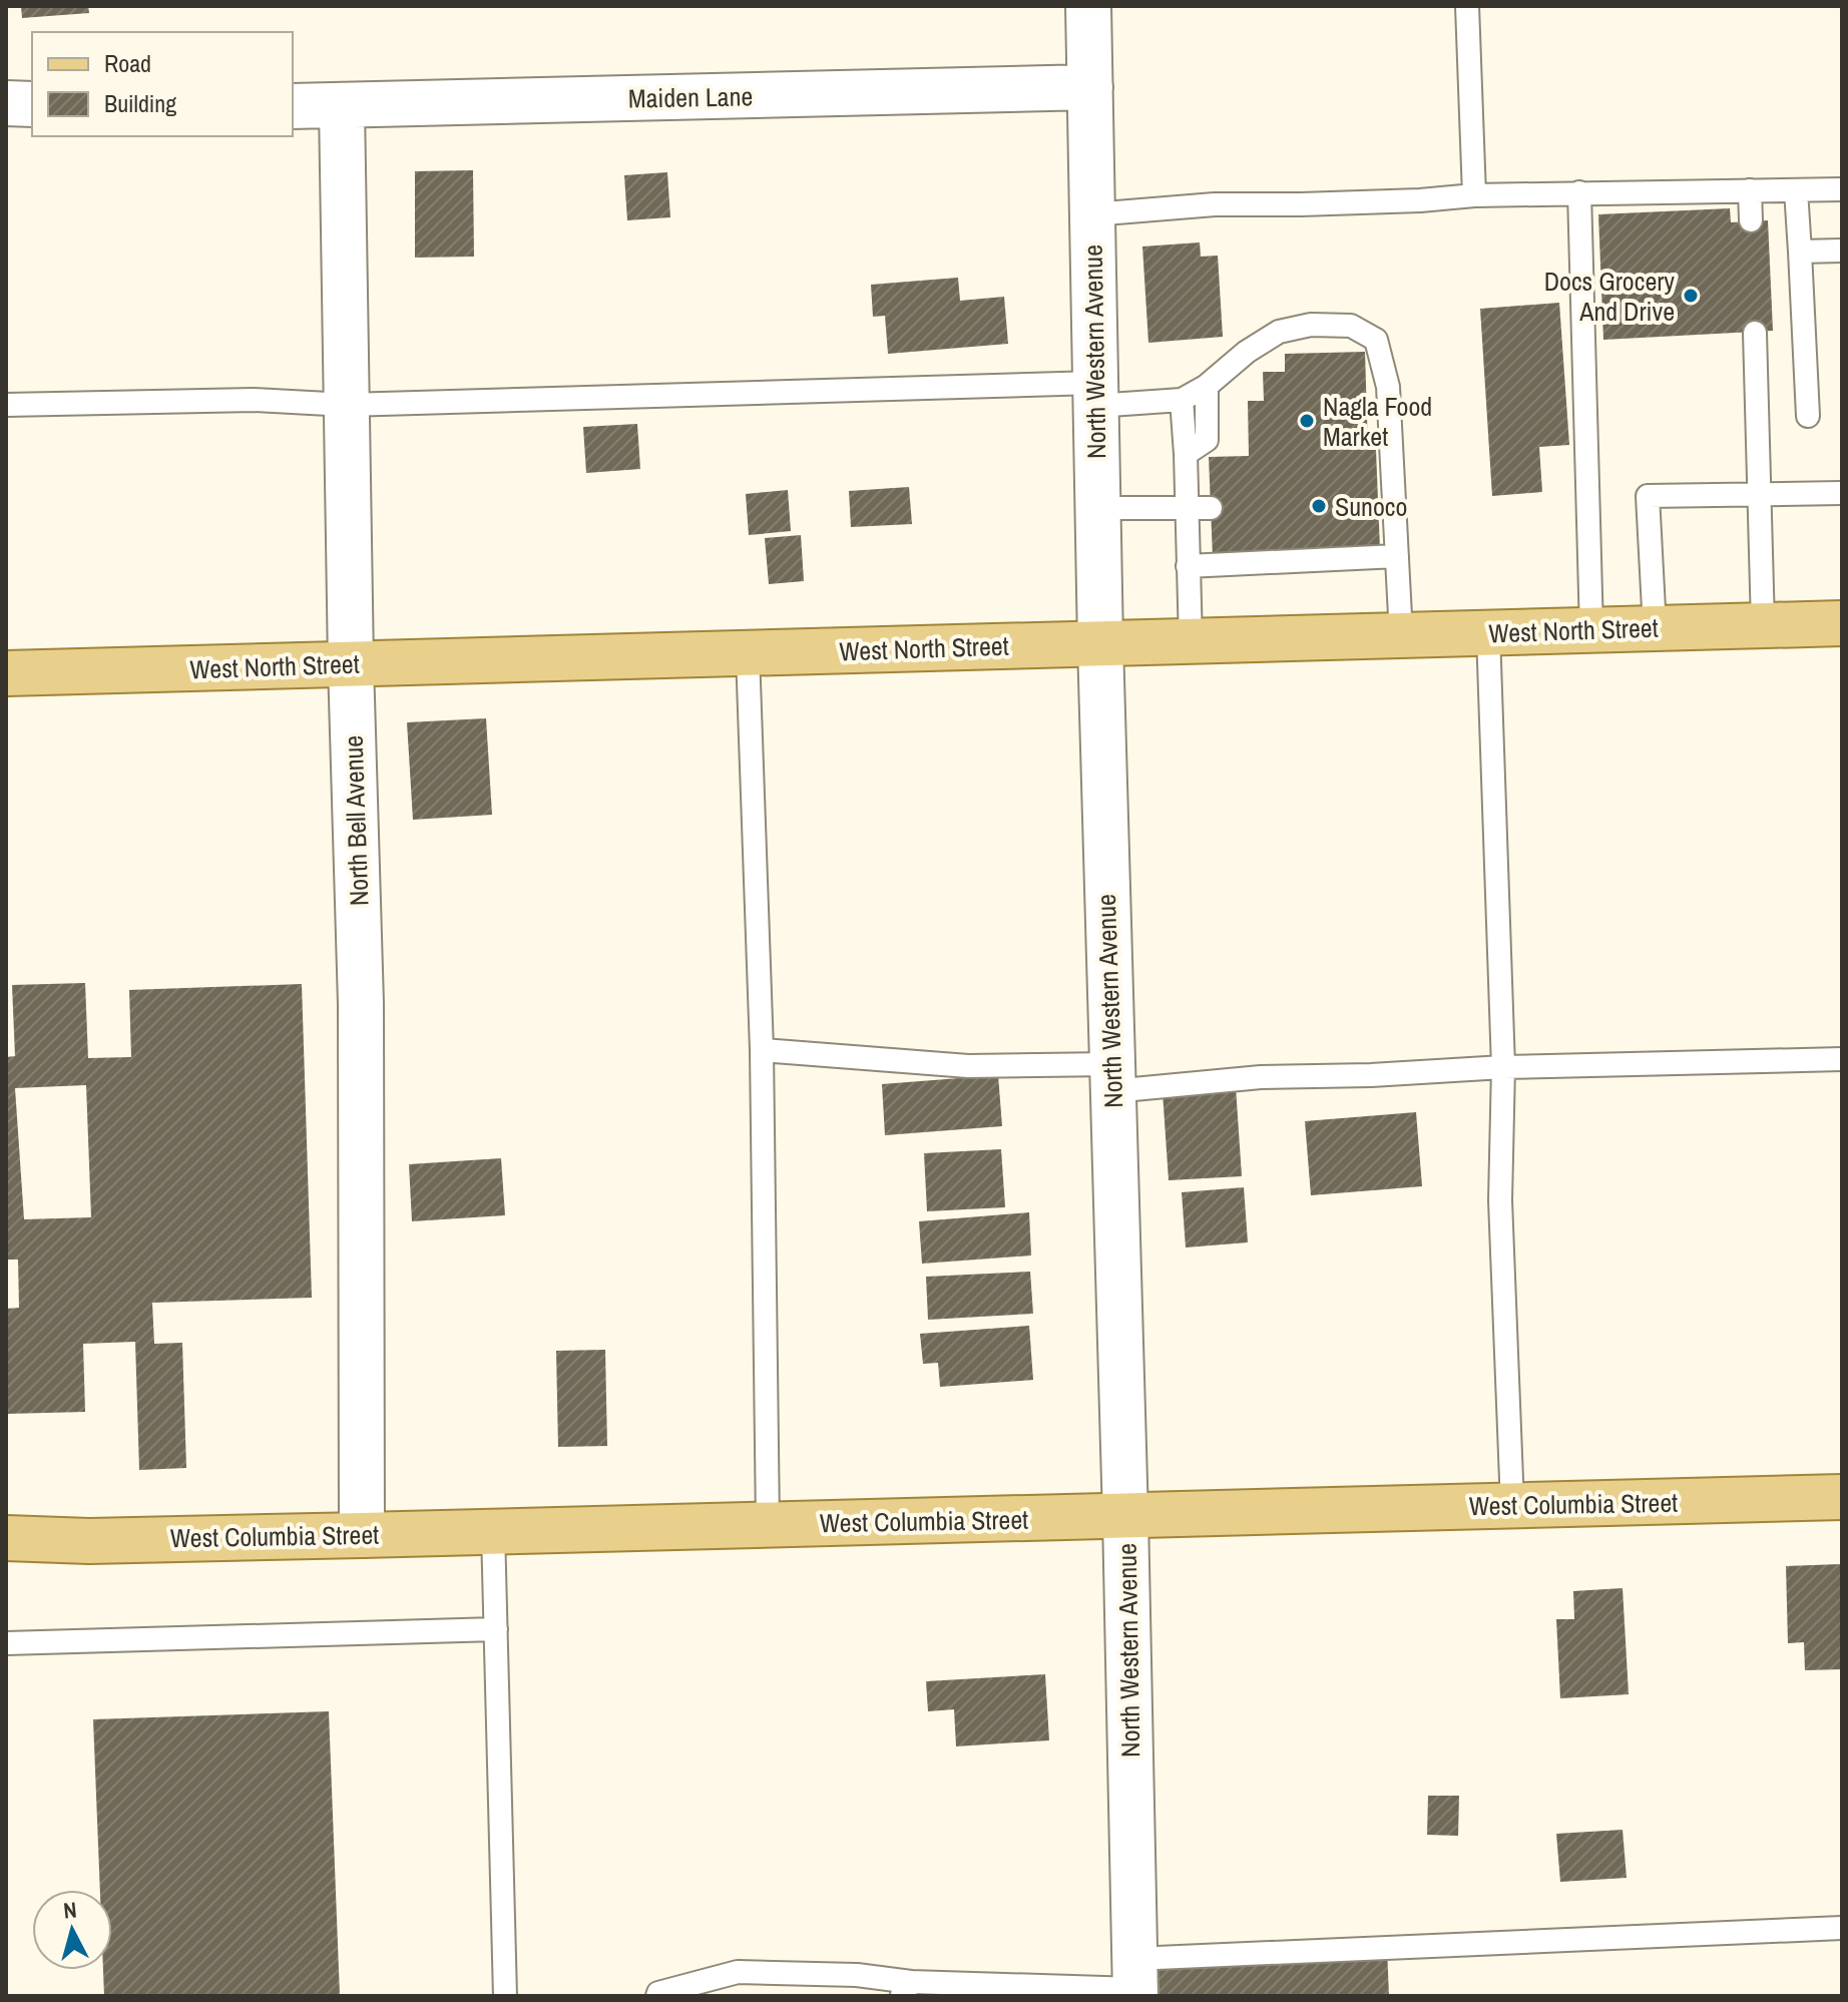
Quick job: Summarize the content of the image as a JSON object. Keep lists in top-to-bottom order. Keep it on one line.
{"streets":{"main road":["West North Street","West Columbia Street"],"street":["Maiden Lane","North Western Avenue","North Bell Avenue"]},"crossings":[["Maiden Lane","North Western Avenue"],["Maiden Lane","North Bell Avenue"],["North Western Avenue","West North Street"],["North Western Avenue","West Columbia Street"],["West North Street","North Bell Avenue"],["North Bell Avenue","West Columbia Street"]],"places":["Docs Grocery And Drive","Nagla Food Market","Sunoco"],"legend":["Road","Building"],"north":"top"}
